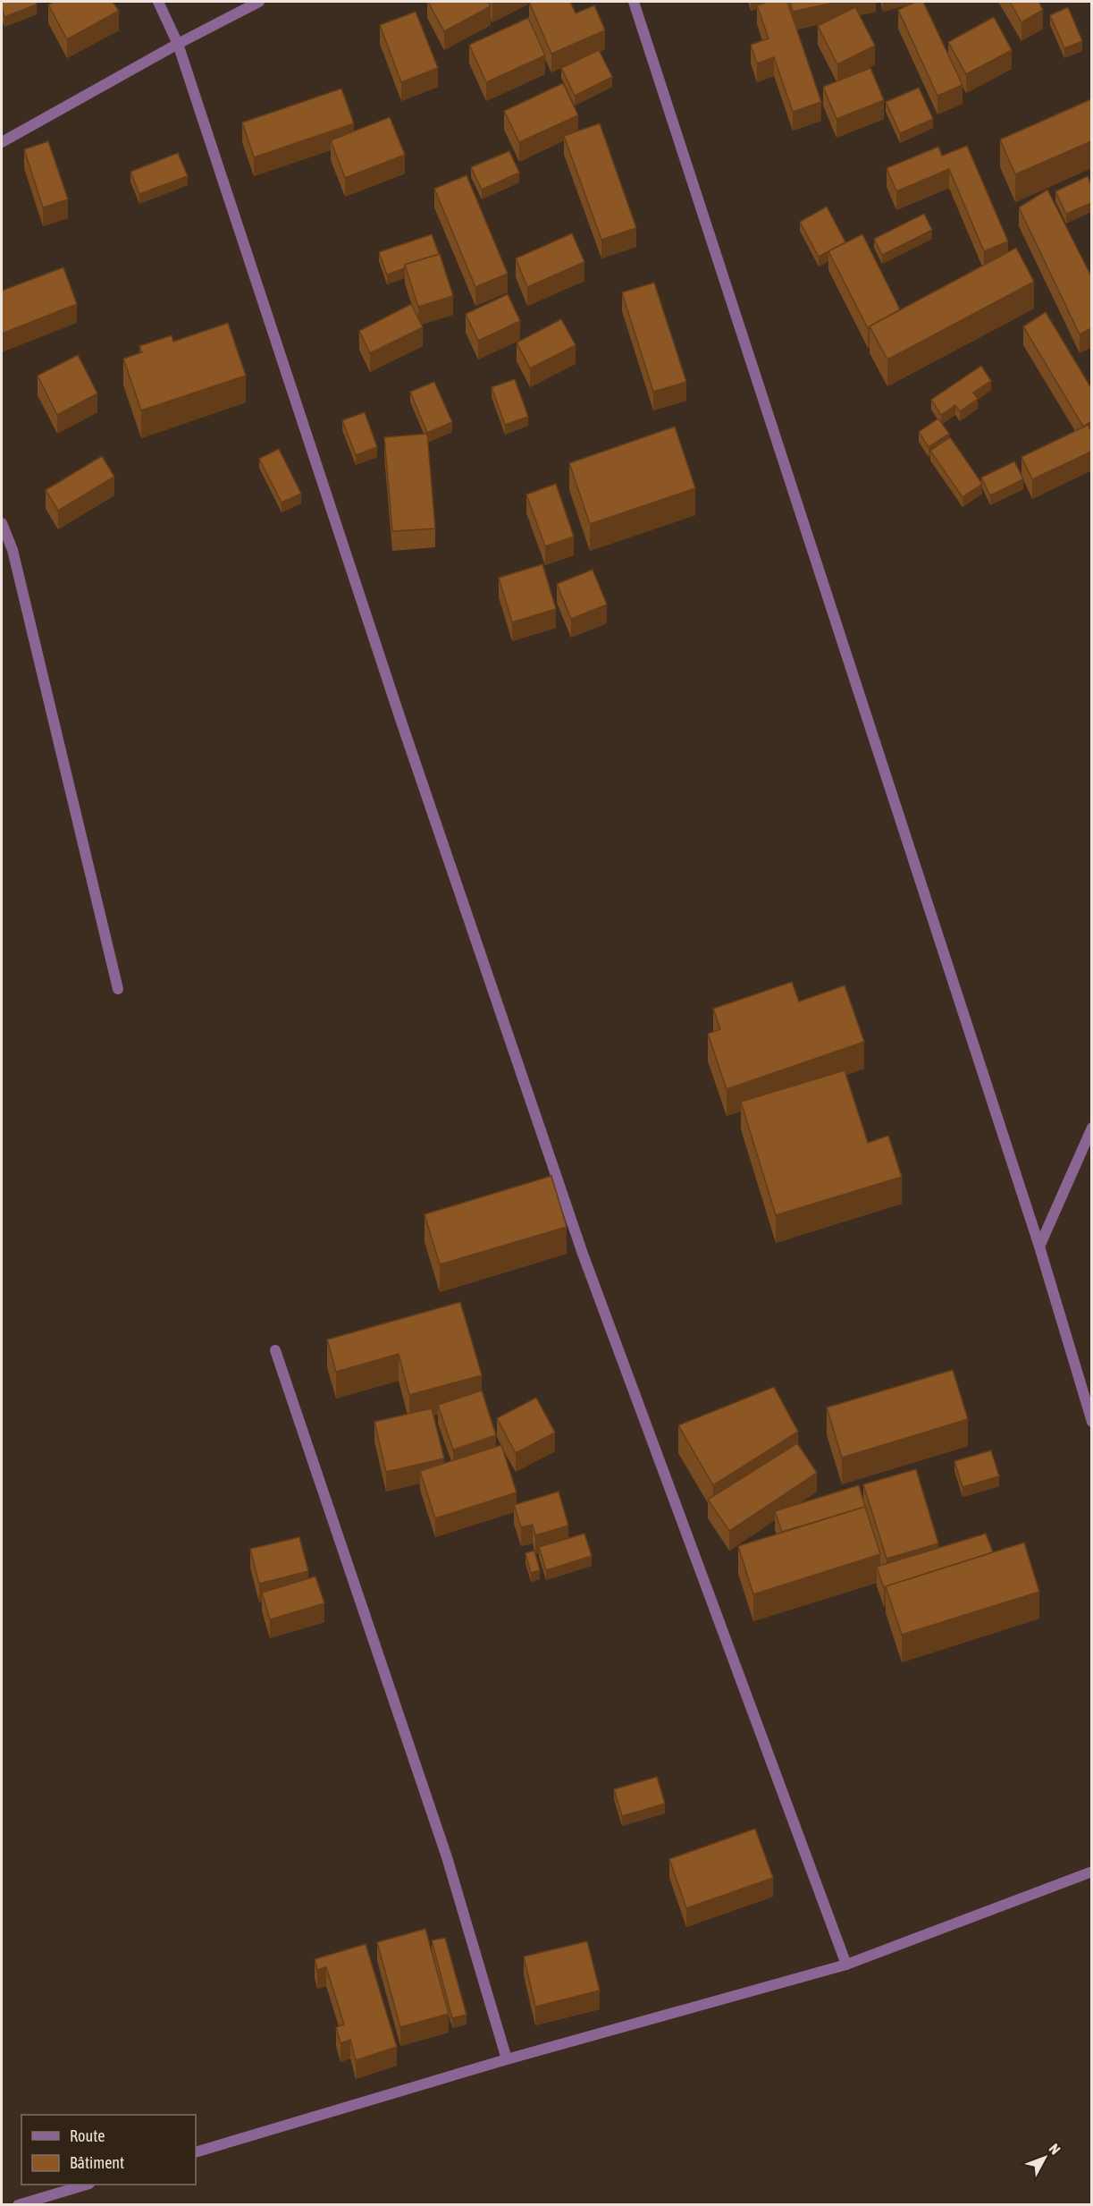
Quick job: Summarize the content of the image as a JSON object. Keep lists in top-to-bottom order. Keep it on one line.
{"legend":["Route","Bâtiment"],"north":"top right"}
